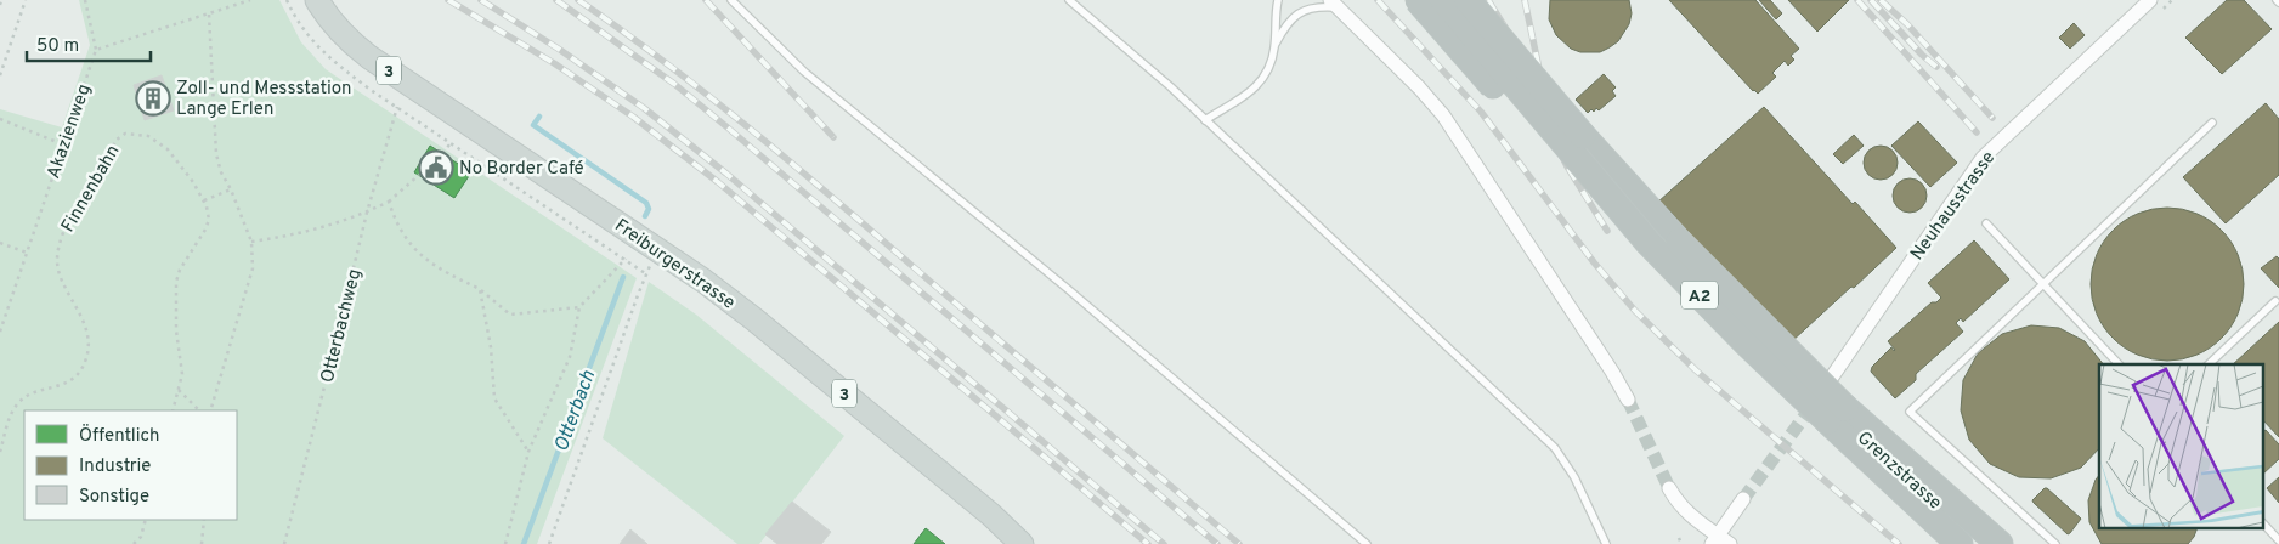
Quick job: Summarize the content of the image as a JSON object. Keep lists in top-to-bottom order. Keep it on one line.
{"streets":{"highway":["A2"],"main road":["3","Freiburgerstrasse"],"street":["Neuhausstrasse","Grenzstrasse"],"path":["Akazienweg","Finnenbahn","Otterbachweg"]},"crossings":[["Neuhausstrasse","Grenzstrasse"]],"water":["Otterbach"],"places":{"building":["Zoll- und Messstation Lange Erlen"],"public building":["No Border Café"]},"legend":["Öffentlich","Industrie","Sonstige"],"scale_bar":"50 m"}
